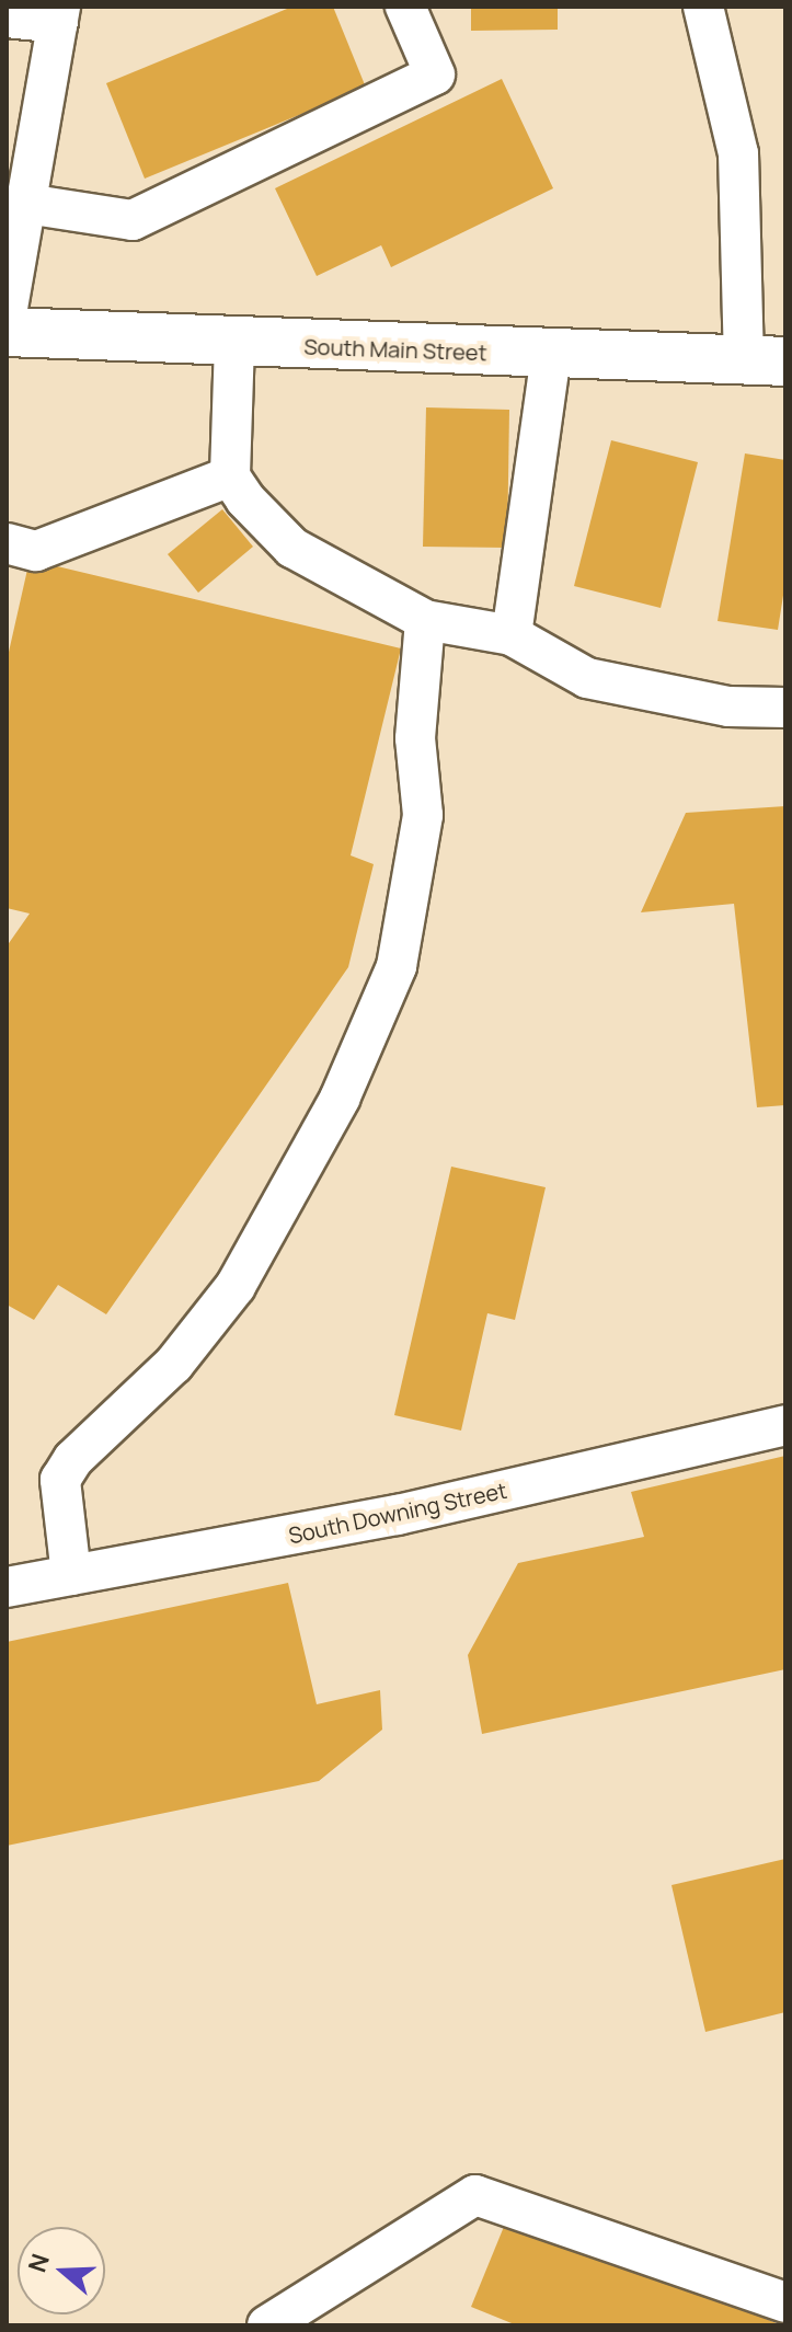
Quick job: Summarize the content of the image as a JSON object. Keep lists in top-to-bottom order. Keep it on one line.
{"streets":{"main road":["South Main Street"],"street":["South Downing Street"]},"north":"left"}
